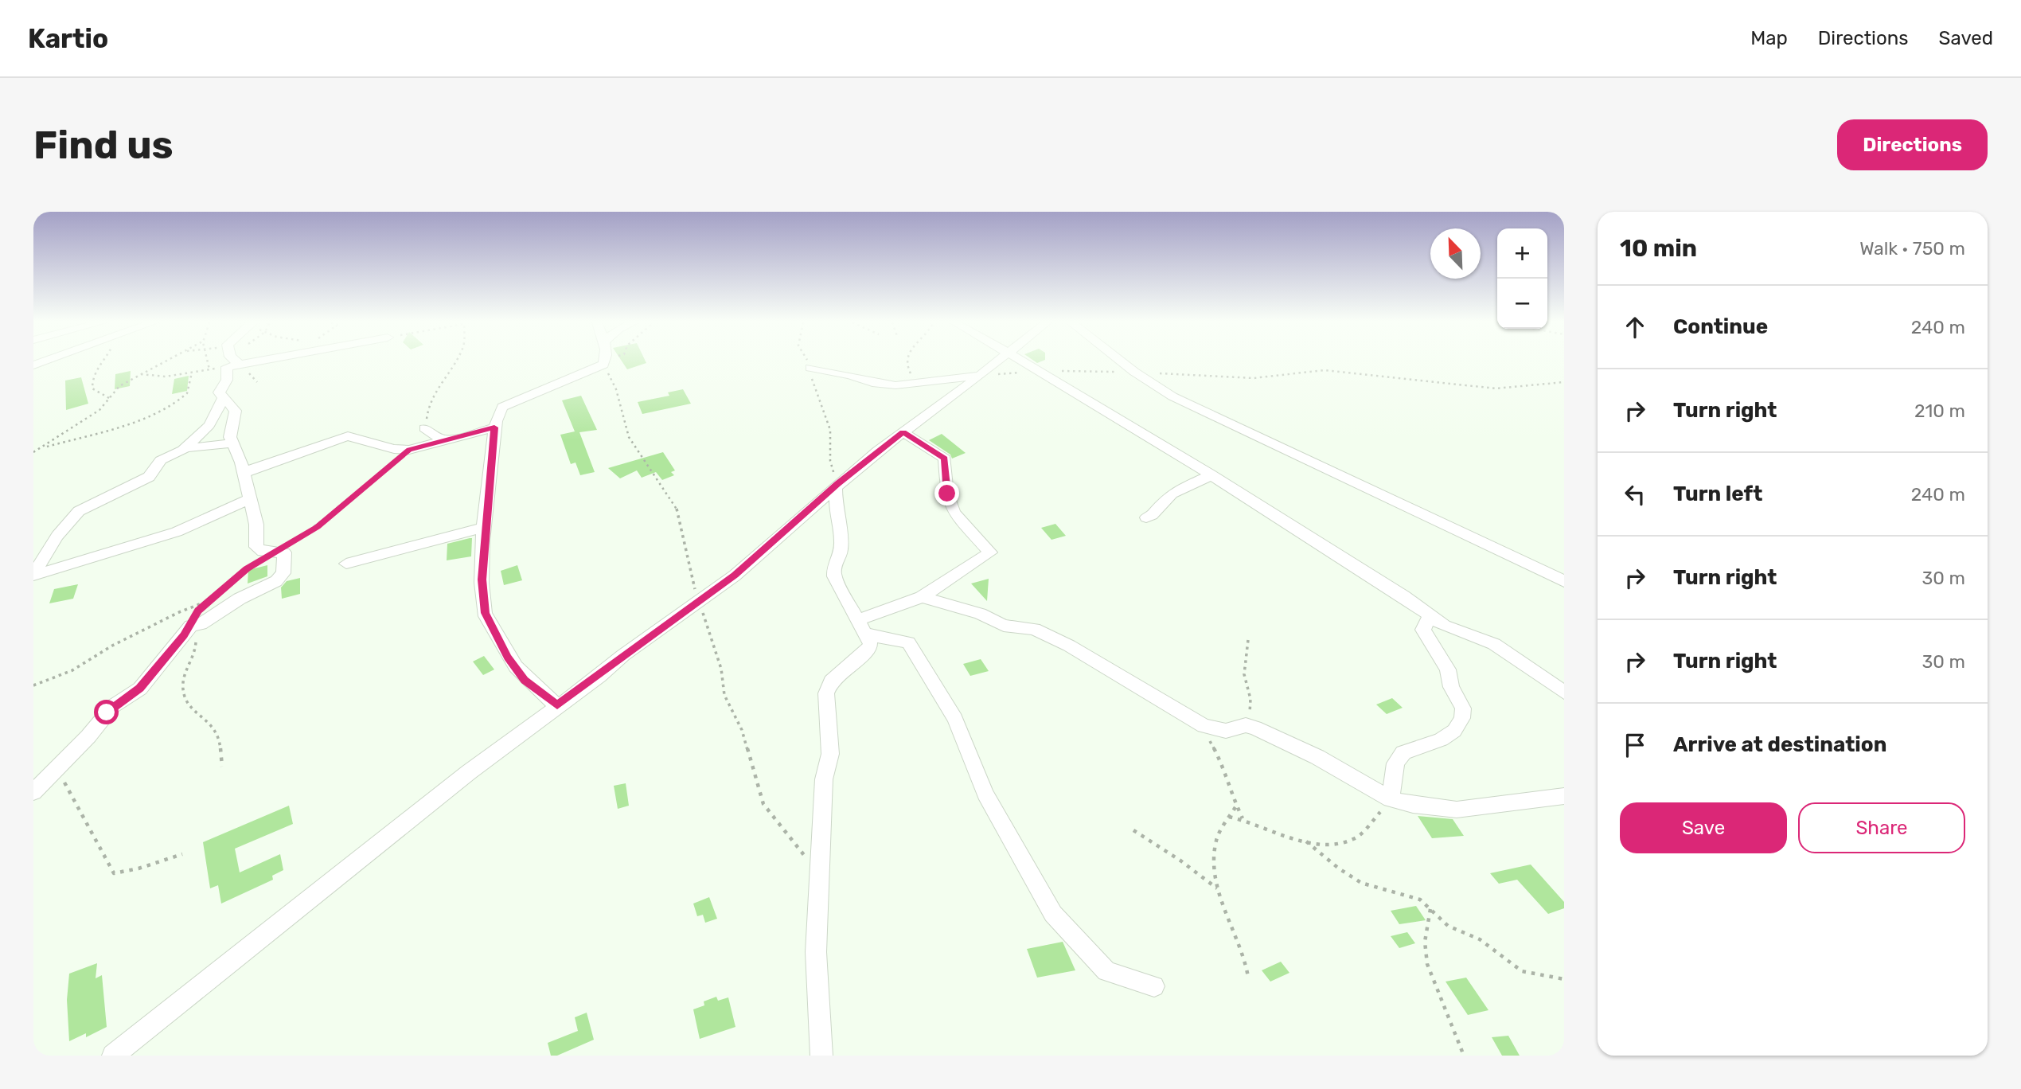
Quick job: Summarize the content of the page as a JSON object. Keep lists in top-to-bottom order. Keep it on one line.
{"north":"top left","page":{"header":"Kartio","nav":["Map","Directions","Saved"],"buttons":["Directions",["Save","Share"]],"title":"Find us","heading":["10 min","Walk · 750 m"],"map_buttons":["+","−"],"list":[["Continue","240 m"],["Turn right","210 m"],["Turn left","240 m"],["Turn right","30 m"],["Turn right","30 m"],"Arrive at destination"]}}
